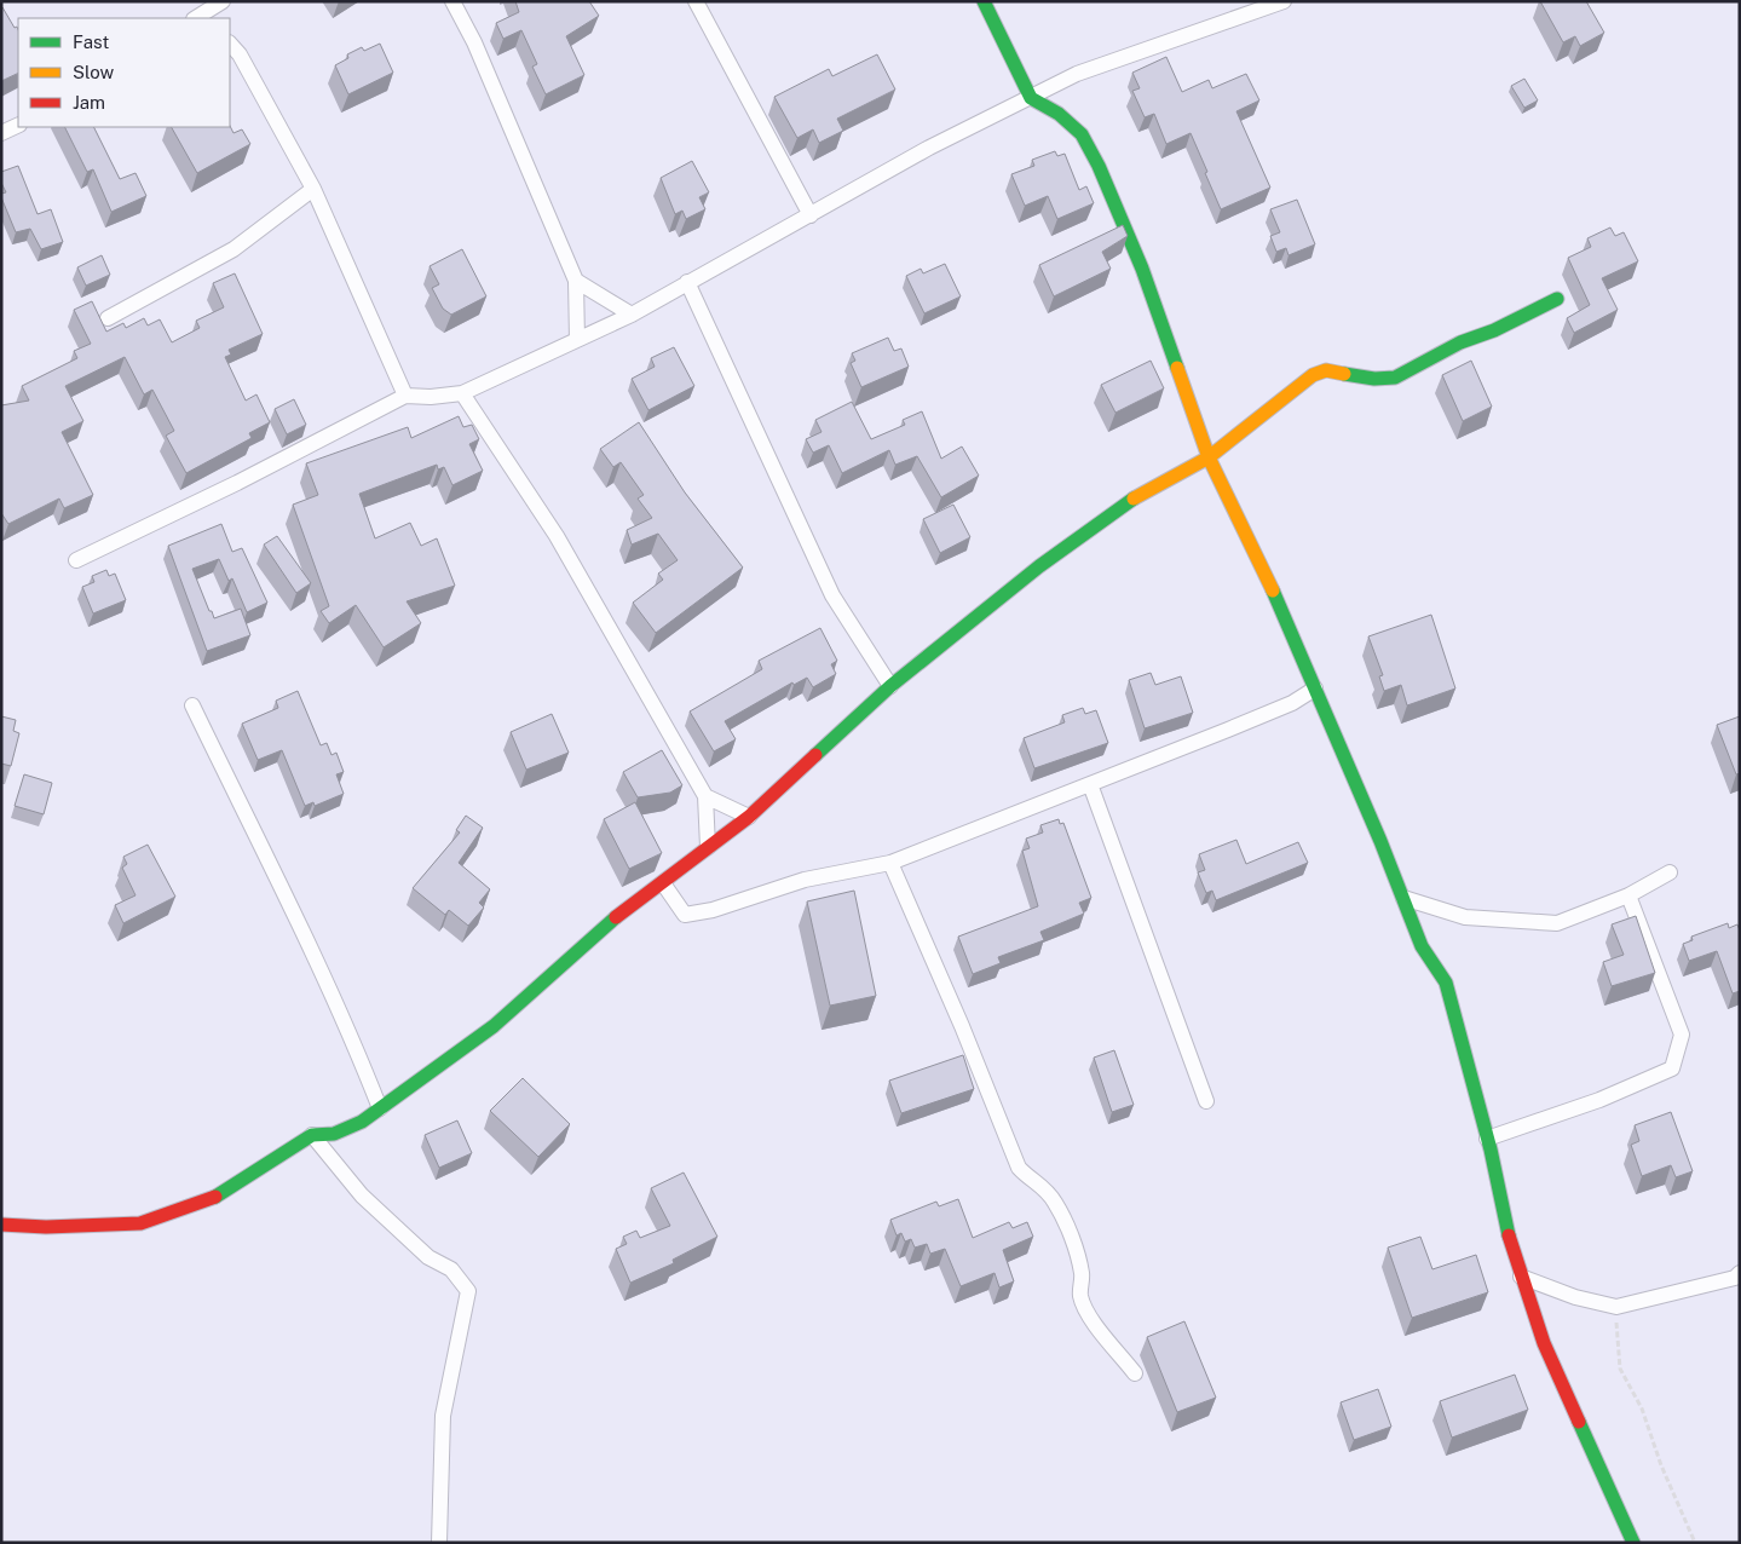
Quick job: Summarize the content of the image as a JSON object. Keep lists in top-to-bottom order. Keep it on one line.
{"legend":["Fast","Slow","Jam"]}
